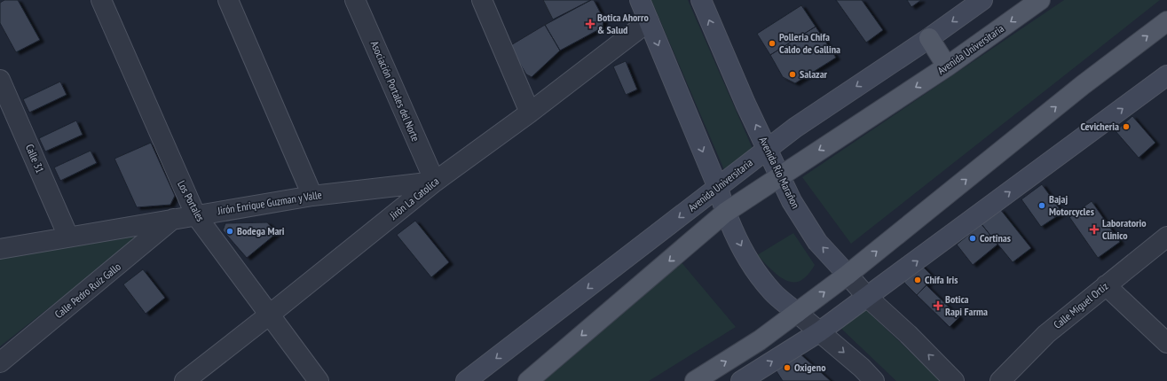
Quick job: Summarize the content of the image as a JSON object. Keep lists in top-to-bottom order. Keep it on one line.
{"streets":{"main road":["Avenida Universitaria","Avenida Río Marañon"],"street":["Asociación Portales del Norte","Calle 31","Jirón La Catolica","Los Portales","Jirón Enrique Guzman y Valle","Calle Pedro Ruíz Gallo","Calle Miguel Ortiz"]},"crossings":[["Avenida Universitaria","Avenida Río Marañon"],["Asociación Portales del Norte","Jirón La Catolica"],["Asociación Portales del Norte","Jirón Enrique Guzman y Valle"],["Calle 31","Jirón Enrique Guzman y Valle"],["Jirón La Catolica","Los Portales"],["Jirón La Catolica","Jirón Enrique Guzman y Valle"],["Los Portales","Jirón Enrique Guzman y Valle"],["Jirón Enrique Guzman y Valle","Calle Pedro Ruíz Gallo"]],"places":{"health":["Botica Ahorro & Salud","Laboratorio Clinico","Botica Rapi Farma"],"other":["Polleria Chifa Caldo de Gallina","Salazar","Cevicheria","Bajaj Motorcycles","Bodega Mari","Cortinas","Chifa Iris","Oxigeno"]}}
